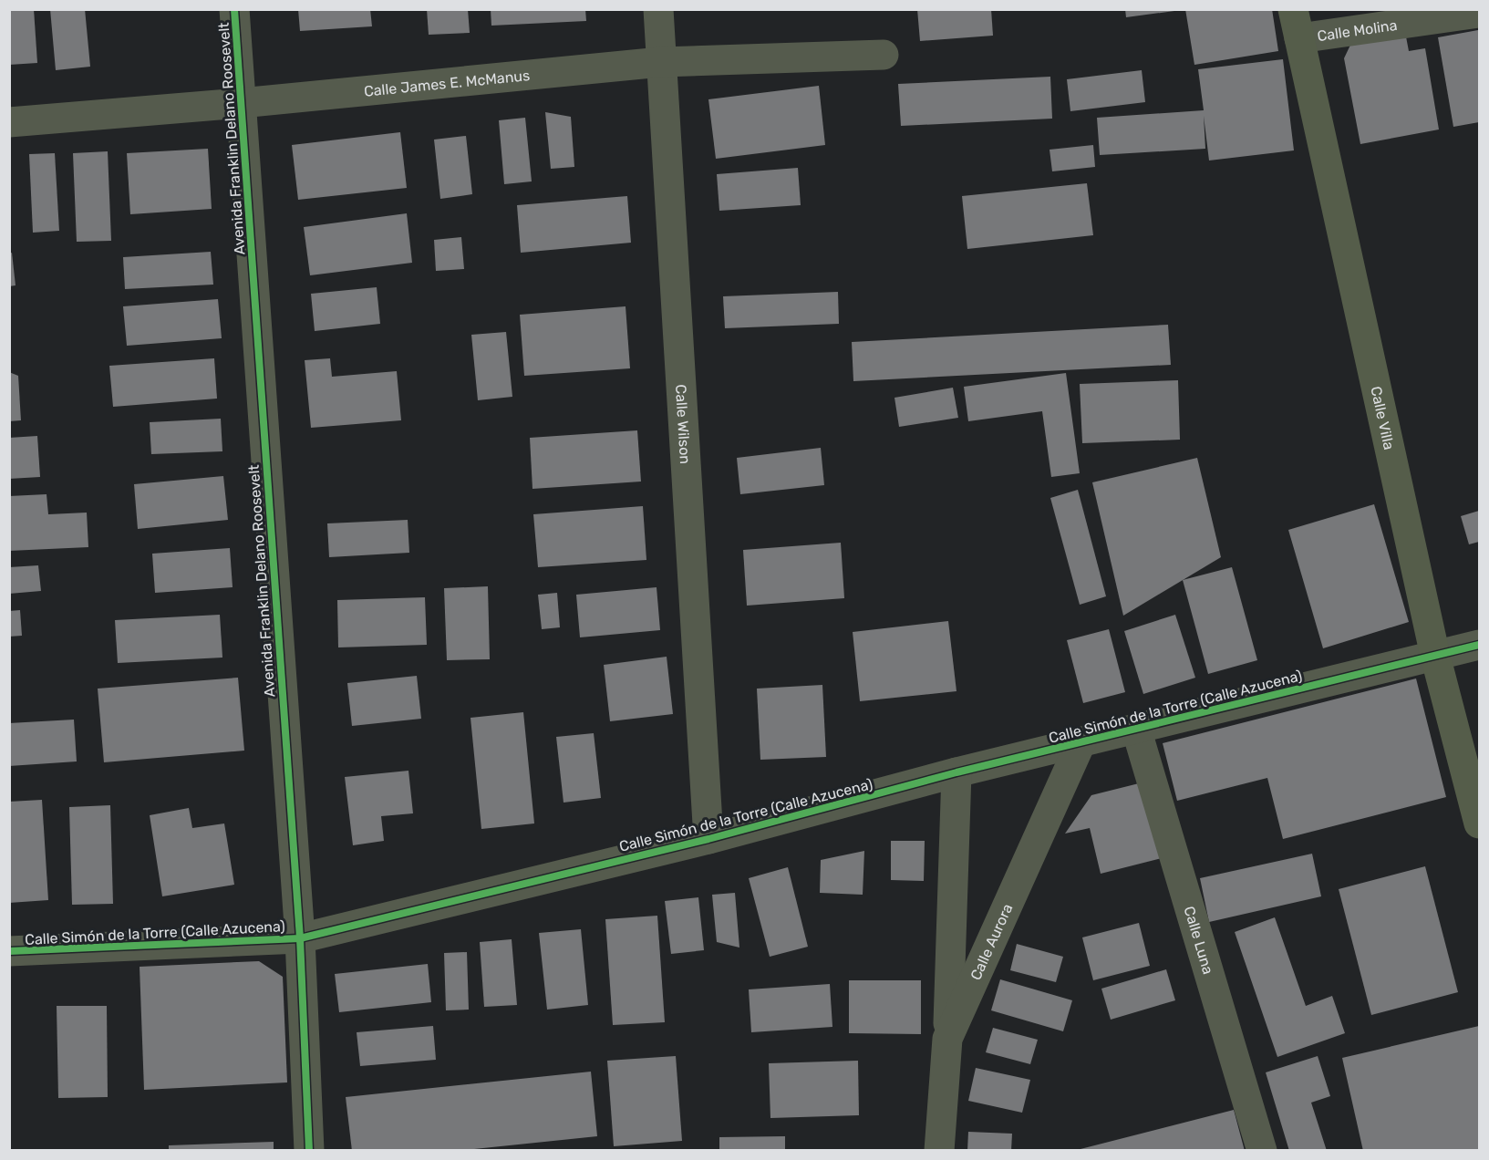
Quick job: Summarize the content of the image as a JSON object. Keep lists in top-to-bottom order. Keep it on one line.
{"streets":{"main road":["Calle Villa"],"street":["Calle Molina","Calle James E. McManus","Avenida Franklin Delano Roosevelt","Calle Wilson","Calle Simón de la Torre (Calle Azucena)","Calle Luna","Calle Aurora"]},"crossings":[["Calle Molina","Calle Villa"],["Calle James E. McManus","Avenida Franklin Delano Roosevelt"],["Calle James E. McManus","Calle Wilson"],["Avenida Franklin Delano Roosevelt","Calle Simón de la Torre (Calle Azucena)"],["Calle Villa","Calle Simón de la Torre (Calle Azucena)"],["Calle Wilson","Calle Simón de la Torre (Calle Azucena)"],["Calle Simón de la Torre (Calle Azucena)","Calle Luna"],["Calle Simón de la Torre (Calle Azucena)","Calle Aurora"]]}
